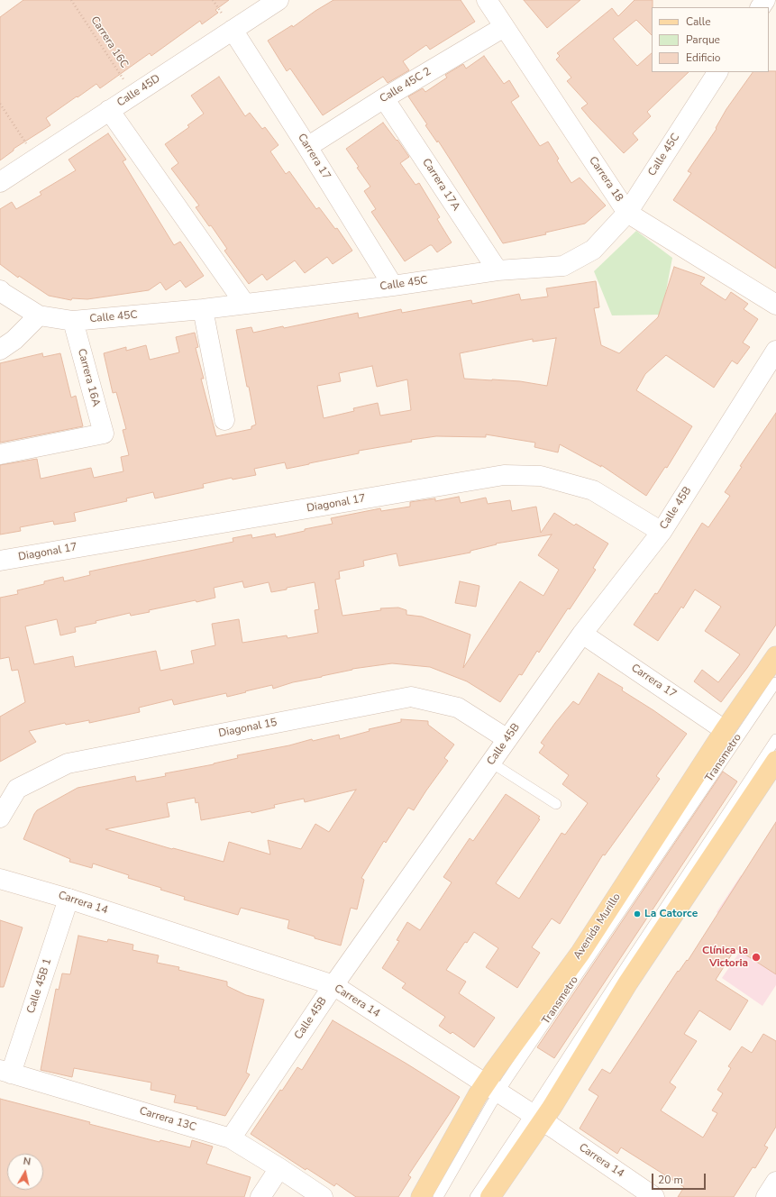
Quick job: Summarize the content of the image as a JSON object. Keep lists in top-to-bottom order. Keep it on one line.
{"streets":{"main road":["Avenida Murillo"],"street":["Calle 45C 2","Calle 45D","Calle 45C","Carrera 17","Carrera 18","Carrera 17A","Carrera 16A","Diagonal 17","Calle 45B","Diagonal 15","Carrera 14","Calle 45B 1","Carrera 13C"],"lane":["Transmetro"],"path":["Carrera 16C"]},"crossings":[["Carrera 16C","Calle 45D"],["Calle 45C 2","Carrera 17"],["Calle 45C 2","Carrera 18"],["Calle 45C 2","Carrera 17A"],["Calle 45D","Carrera 17"],["Calle 45C","Carrera 17"],["Calle 45C","Carrera 18"],["Calle 45C","Carrera 17A"],["Calle 45C","Carrera 16A"],["Carrera 17","Calle 45B"],["Carrera 17","Avenida Murillo"],["Diagonal 17","Calle 45B"],["Calle 45B","Diagonal 15"],["Calle 45B","Carrera 14"],["Calle 45B","Carrera 13C"],["Transmetro","Carrera 14"],["Transmetro","Avenida Murillo"],["Carrera 14","Avenida Murillo"],["Carrera 14","Calle 45B 1"],["Calle 45B 1","Carrera 13C"]],"places":["La Catorce","Clínica la Victoria"],"legend":["Calle","Parque","Edificio"],"scale_bar":"20 m","north":"top"}
